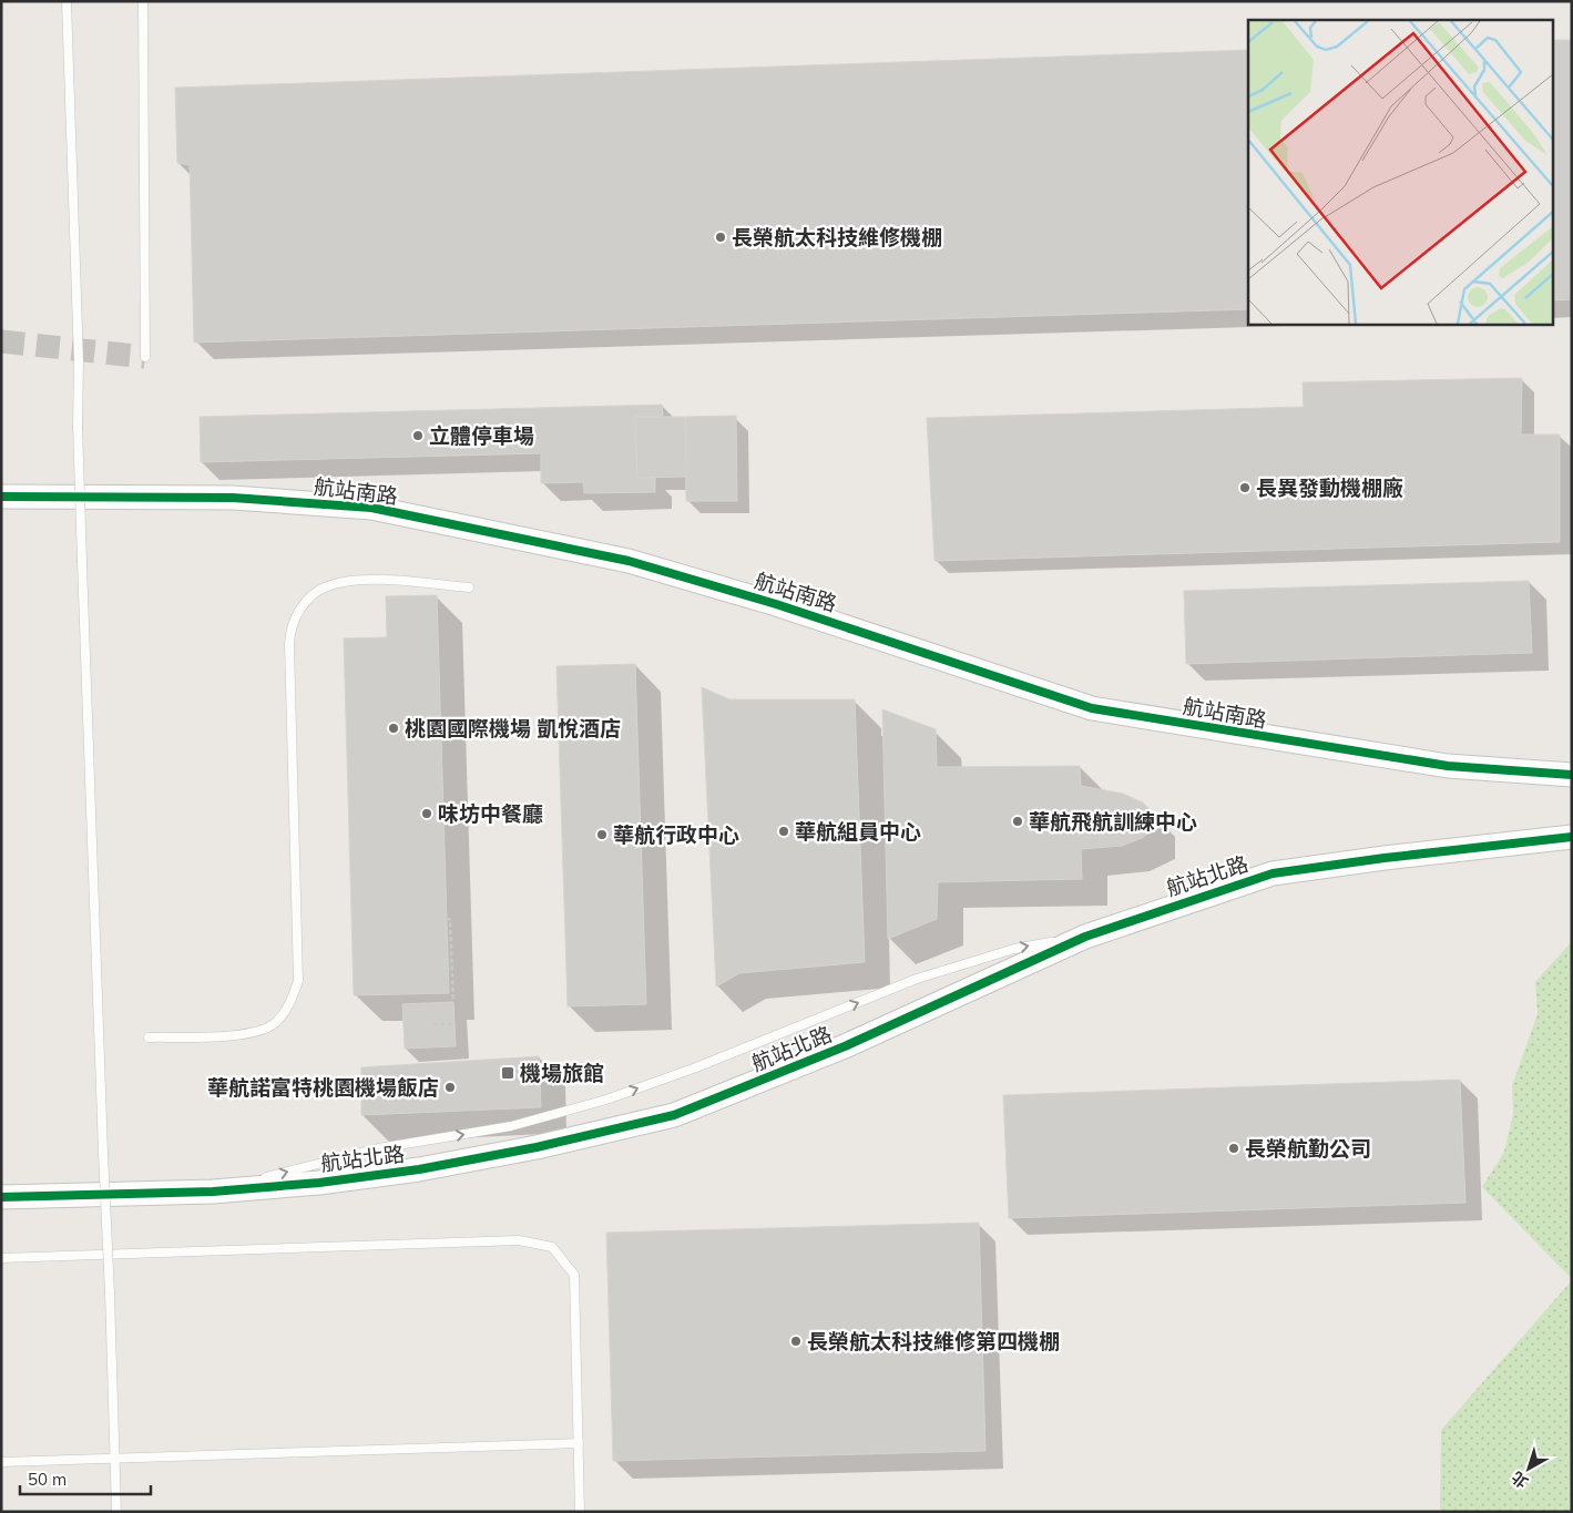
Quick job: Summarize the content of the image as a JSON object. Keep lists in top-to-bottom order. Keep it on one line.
{"streets":{"street":["航站南路","航站北路"]},"places":{"other":["長榮航太科技維修機棚","立體停車場","長異發動機棚廠","桃園國際機場 凱悅酒店","味坊中餐廳","華航飛航訓練中心","華航組員中心","華航行政中心","華航諾富特桃園機場飯店","長榮航勤公司","長榮航太科技維修第四機棚"],"transit":["機場旅館"]},"scale_bar":"50 m","north":"bottom left"}
